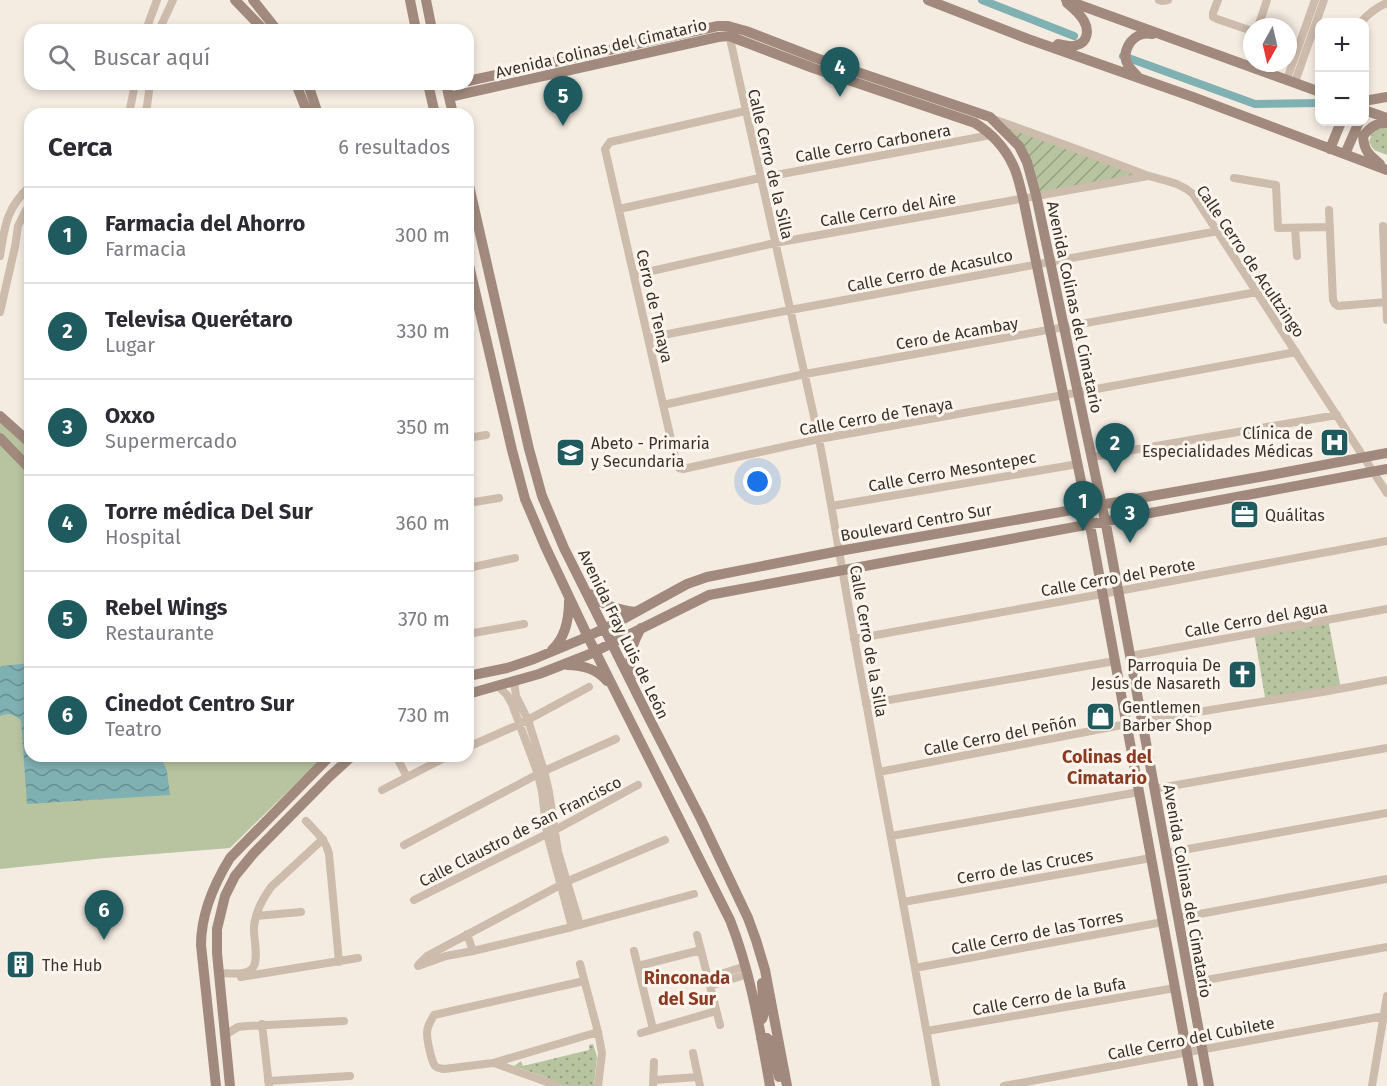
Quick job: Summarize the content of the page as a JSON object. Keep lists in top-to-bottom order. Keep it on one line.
{"streets":{"street":["Avenida Colinas del Cimatario","Calle Cerro Carbonera","Calle Cerro de la Silla","Calle Cerro del Aire","Calle Cerro de Acultzingo","Calle Cerro de Acasulco","Cerro de Tenaya","Cero de Acambay","Calle Cerro de Tenaya","Calle Cerro Mesontepec","Boulevard Centro Sur","Calle Cerro del Perote","Calle Cerro del Agua","Avenida Fray Luis de León","Calle Cerro del Peñón","Calle Claustro de San Francisco","Cerro de las Cruces","Calle Cerro de las Torres","Calle Cerro de la Bufa","Calle Cerro del Cubilete"]},"crossings":[["Avenida Colinas del Cimatario","Calle Cerro Carbonera"],["Avenida Colinas del Cimatario","Calle Cerro de la Silla"],["Avenida Colinas del Cimatario","Calle Cerro del Aire"],["Avenida Colinas del Cimatario","Calle Cerro de Acultzingo"],["Avenida Colinas del Cimatario","Calle Cerro de Acasulco"],["Avenida Colinas del Cimatario","Cero de Acambay"],["Avenida Colinas del Cimatario","Calle Cerro de Tenaya"],["Avenida Colinas del Cimatario","Calle Cerro Mesontepec"],["Avenida Colinas del Cimatario","Boulevard Centro Sur"],["Avenida Colinas del Cimatario","Calle Cerro del Perote"],["Avenida Colinas del Cimatario","Calle Cerro del Agua"],["Avenida Colinas del Cimatario","Calle Cerro del Peñón"],["Avenida Colinas del Cimatario","Cerro de las Cruces"],["Avenida Colinas del Cimatario","Calle Cerro de las Torres"],["Avenida Colinas del Cimatario","Calle Cerro de la Bufa"],["Avenida Colinas del Cimatario","Calle Cerro del Cubilete"],["Calle Cerro Carbonera","Calle Cerro de la Silla"],["Calle Cerro Carbonera","Cerro de Tenaya"],["Calle Cerro de la Silla","Calle Cerro del Aire"],["Calle Cerro de la Silla","Calle Cerro de Acasulco"],["Calle Cerro de la Silla","Cerro de Tenaya"],["Calle Cerro de la Silla","Cero de Acambay"],["Calle Cerro de la Silla","Calle Cerro de Tenaya"],["Calle Cerro de la Silla","Calle Cerro Mesontepec"],["Calle Cerro de la Silla","Boulevard Centro Sur"],["Calle Cerro de la Silla","Calle Cerro del Perote"],["Calle Cerro de la Silla","Calle Cerro del Peñón"],["Calle Cerro de la Silla","Cerro de las Cruces"],["Calle Cerro de la Silla","Calle Cerro de las Torres"],["Calle Cerro de la Silla","Calle Cerro de la Bufa"],["Calle Cerro del Aire","Calle Cerro de Acultzingo"],["Calle Cerro del Aire","Cerro de Tenaya"],["Calle Cerro de Acultzingo","Calle Cerro de Acasulco"],["Calle Cerro de Acultzingo","Cero de Acambay"],["Calle Cerro de Acultzingo","Calle Cerro de Tenaya"],["Calle Cerro de Acultzingo","Boulevard Centro Sur"],["Calle Cerro de Acasulco","Cerro de Tenaya"],["Cerro de Tenaya","Cero de Acambay"],["Cerro de Tenaya","Calle Cerro de Tenaya"],["Boulevard Centro Sur","Avenida Fray Luis de León"]],"districts":["Colinas del Cimatario","Rinconada del Sur"],"places":{"hospital":["Clínica de Especialidades Médicas"],"school or university":["Abeto - Primaria y Secundaria"],"office":["Quálitas"],"church":["Parroquia De Jesús de Nasareth"],"shop":["Gentlemen Barber Shop"],"building":["The Hub"]},"north":"bottom","page":{"map_buttons":["+","−"],"search":"Buscar aquí","pins":["4","5","2","1","3","6"],"heading":["Cerca","6 resultados"],"list":[{"mark":"1","name":"Farmacia del Ahorro","note":"Farmacia","value":"300 m"},{"mark":"2","name":"Televisa Querétaro","note":"Lugar","value":"330 m"},{"mark":"3","name":"Oxxo","note":"Supermercado","value":"350 m"},{"mark":"4","name":"Torre médica Del Sur","note":"Hospital","value":"360 m"},{"mark":"5","name":"Rebel Wings","note":"Restaurante","value":"370 m"},{"mark":"6","name":"Cinedot Centro Sur","note":"Teatro","value":"730 m"}]}}
